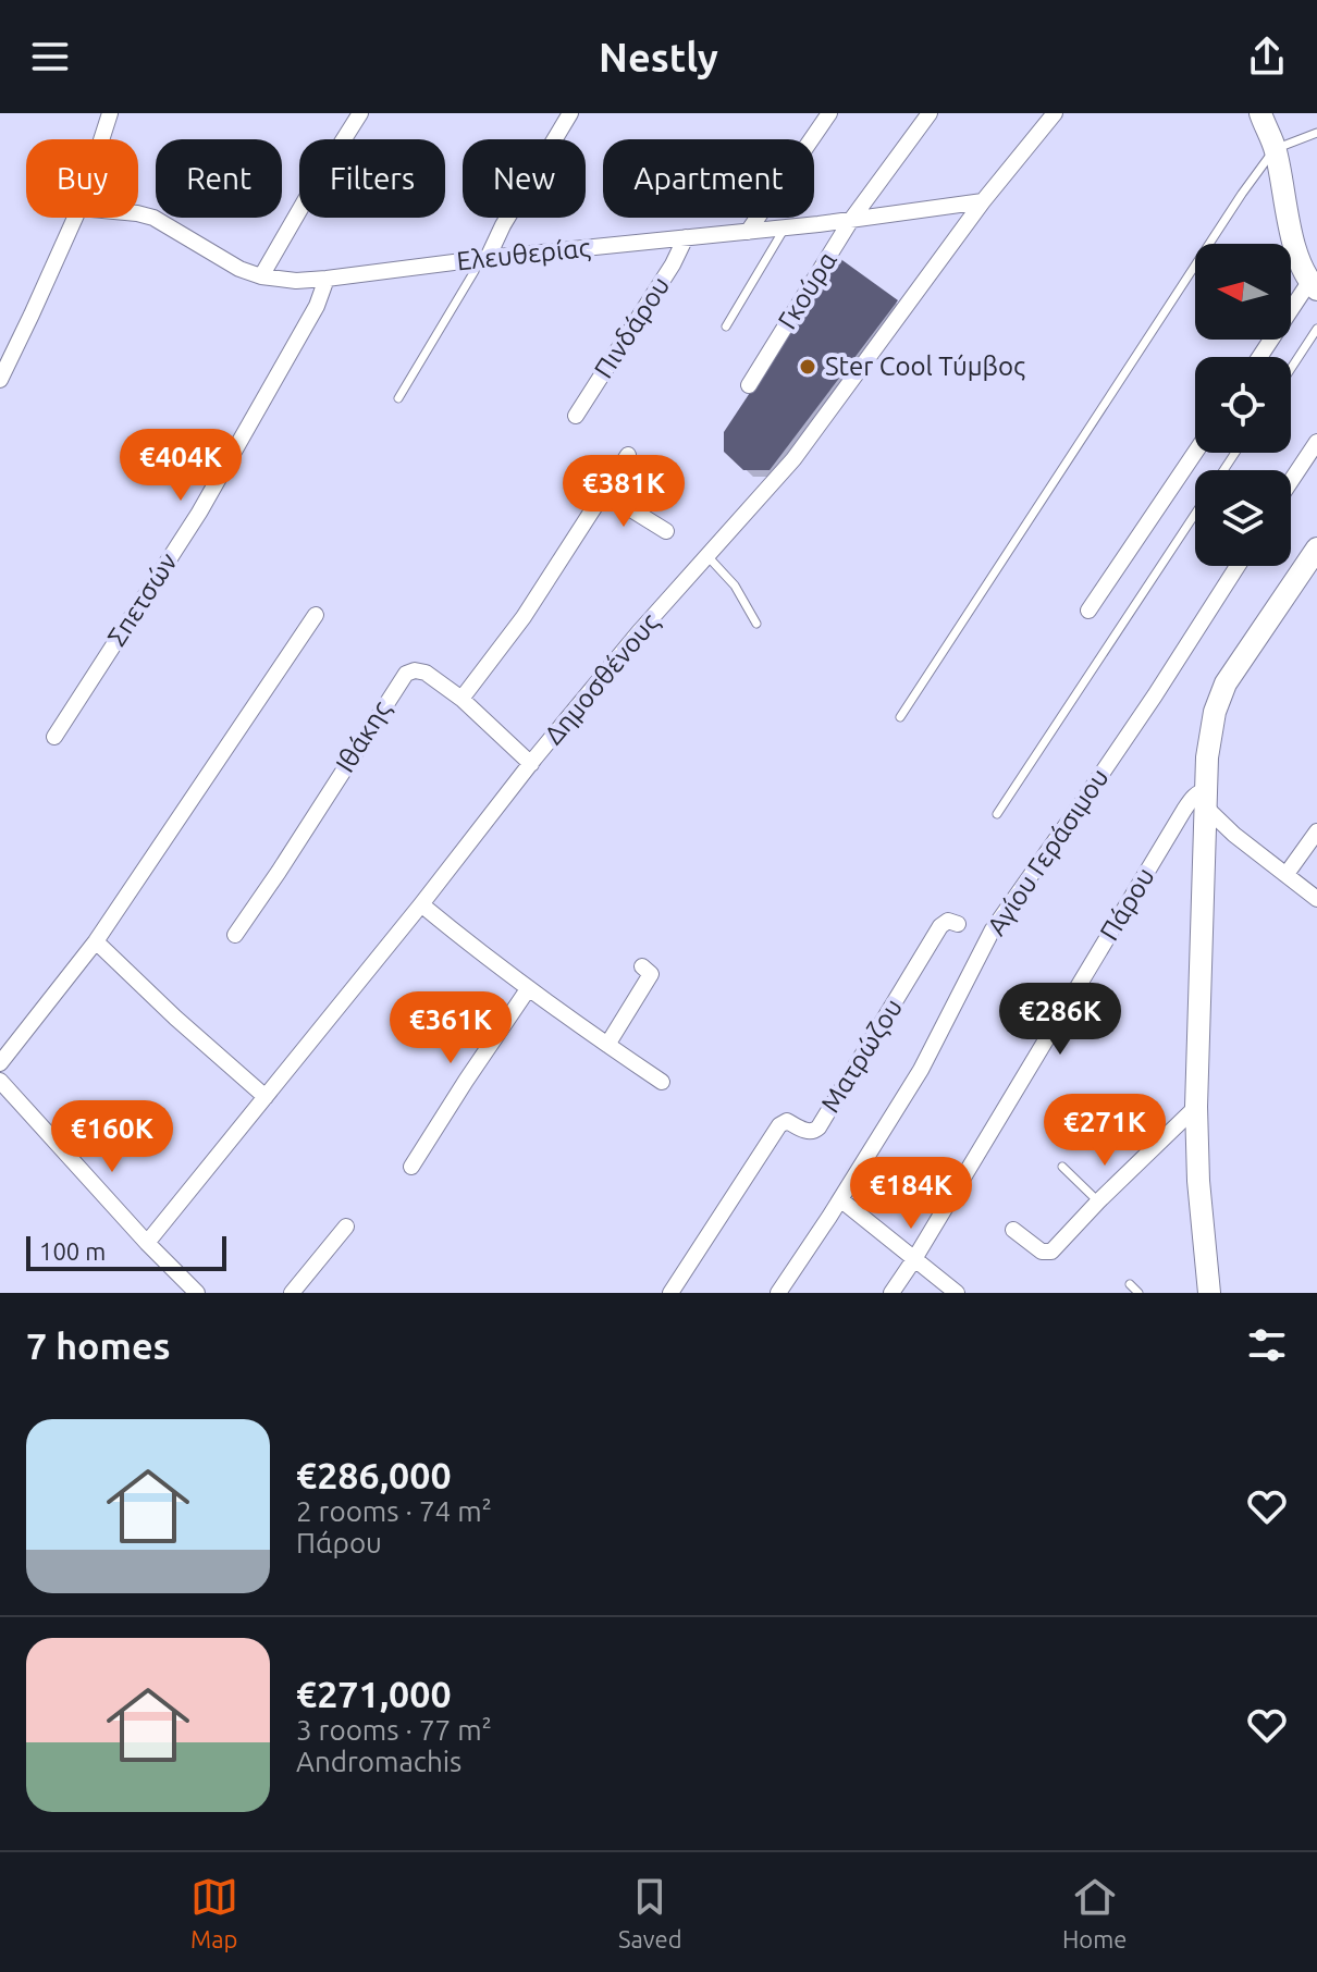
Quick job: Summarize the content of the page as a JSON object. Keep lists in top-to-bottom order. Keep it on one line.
{"streets":{"street":["Ελευθερίας","Γκούρα","Πινδάρου","Σπετσών","Δημοσθένους","Ιθάκης","Αγίου Γεράσιμου","Πάρου","Ματρώζου"]},"crossings":[["Ελευθερίας","Γκούρα"],["Ελευθερίας","Πινδάρου"],["Ελευθερίας","Σπετσών"],["Ελευθερίας","Δημοσθένους"],["Δημοσθένους","Ιθάκης"]],"places":["Ster Cool Τύμβος"],"scale_bar":"100 m","north":"left","page":{"header":"Nestly","chip":["Buy","Rent","Filters","New","Apartment"],"price":["€404K","€381K","€286K","€361K","€271K","€160K","€184K"],"scale":"100 m","heading":"7 homes","list":[{"name":"€286,000","note":"2 rooms · 74 m² · Πάρου"},{"name":"€271,000","note":"3 rooms · 77 m² · Andromachis"}],"tabs":["Map","Saved","Home"]}}
